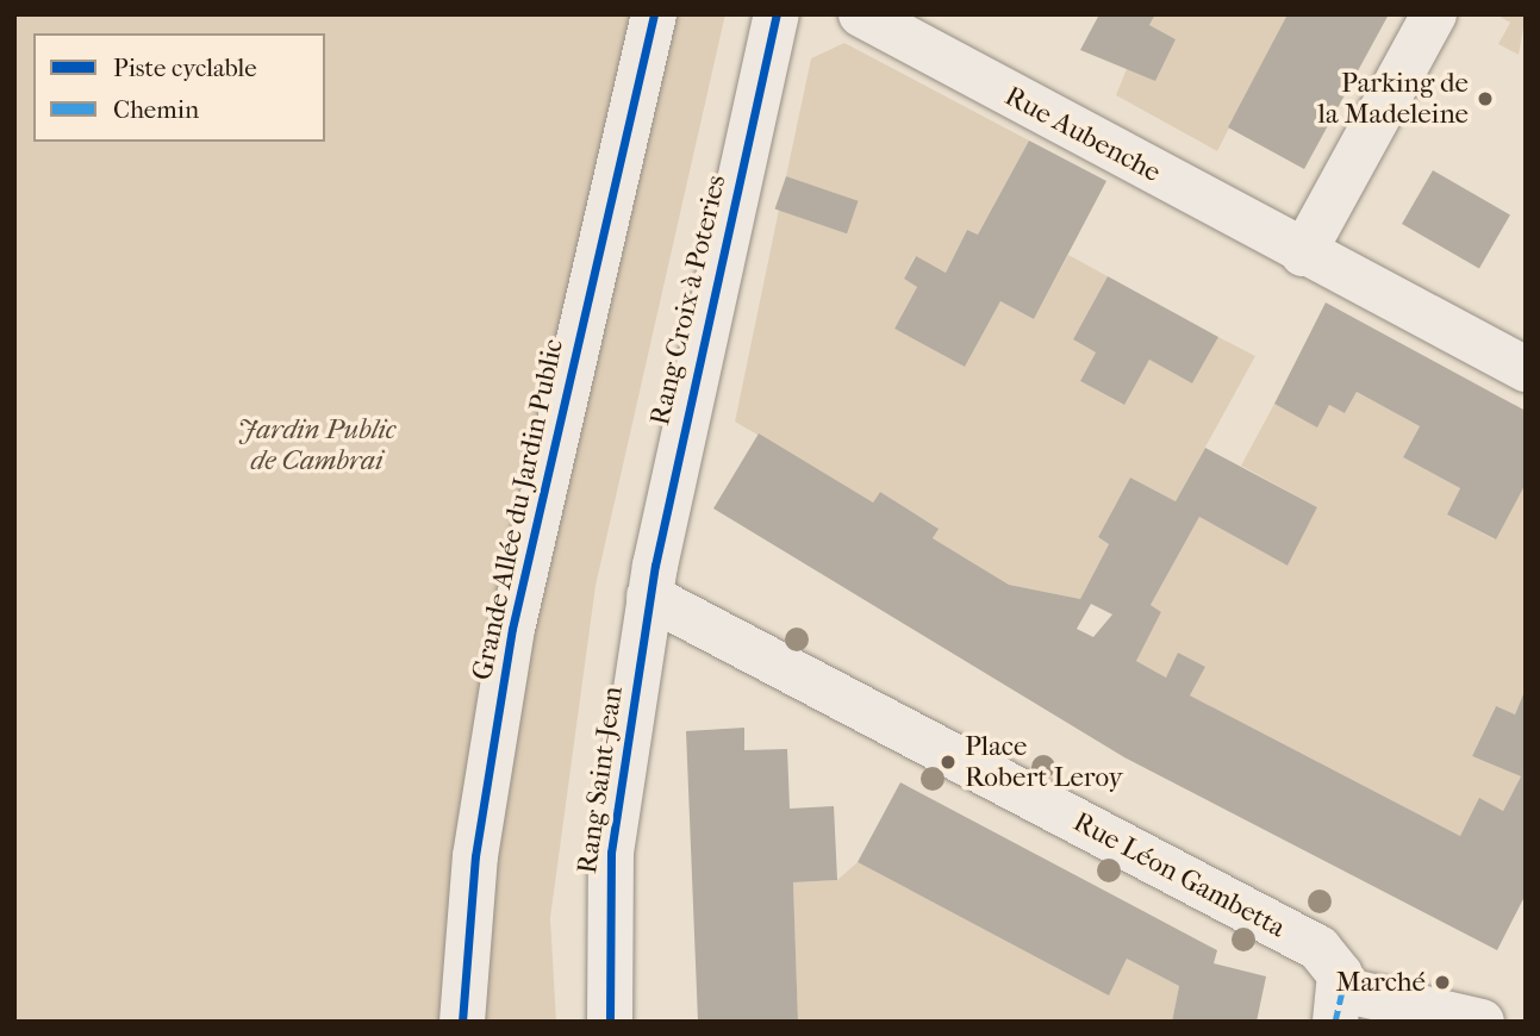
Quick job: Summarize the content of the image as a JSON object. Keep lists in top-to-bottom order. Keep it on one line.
{"streets":{"street":["Rue Aubenche","Rang Croix à Poteries","Grande Allée du Jardin Public","Rang Saint-Jean","Rue Léon Gambetta"]},"crossings":[["Rang Croix à Poteries","Rang Saint-Jean"],["Rang Croix à Poteries","Rue Léon Gambetta"],["Rang Saint-Jean","Rue Léon Gambetta"]],"parks":["Jardin Public de Cambrai"],"places":["Parking de la Madeleine","Place Robert Leroy","Marché"],"legend":["Piste cyclable","Chemin"]}
